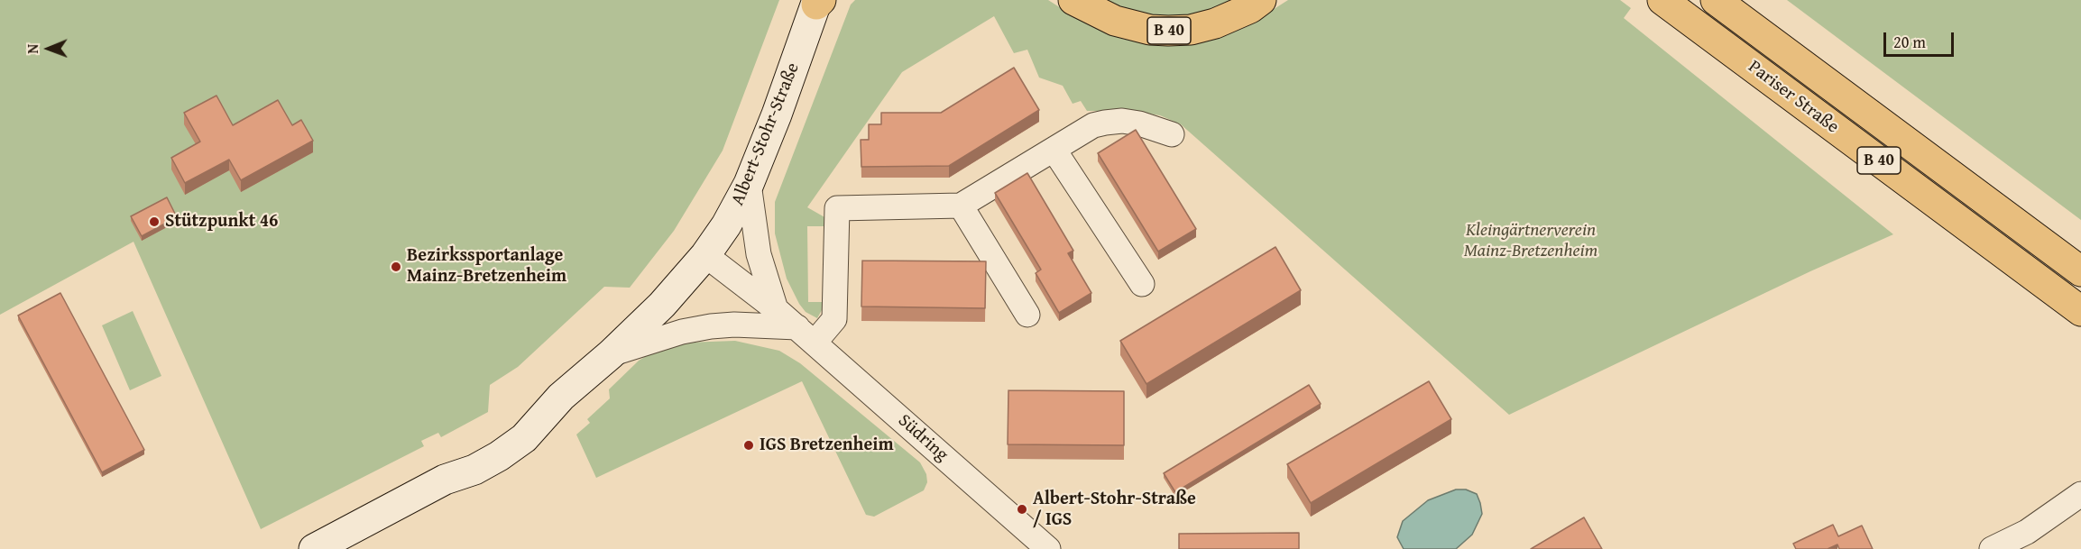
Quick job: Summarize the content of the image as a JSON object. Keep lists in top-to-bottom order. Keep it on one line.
{"streets":{"highway":["B 40","Pariser Straße"],"street":["Albert-Stohr-Straße","Südring"]},"crossings":[["Albert-Stohr-Straße","Südring"]],"parks":["Kleingärtnerverein Mainz-Bretzenheim"],"places":["Stützpunkt 46","Bezirkssportanlage Mainz-Bretzenheim","IGS Bretzenheim","Albert-Stohr-Straße / IGS"],"scale_bar":"20 m","north":"left"}
